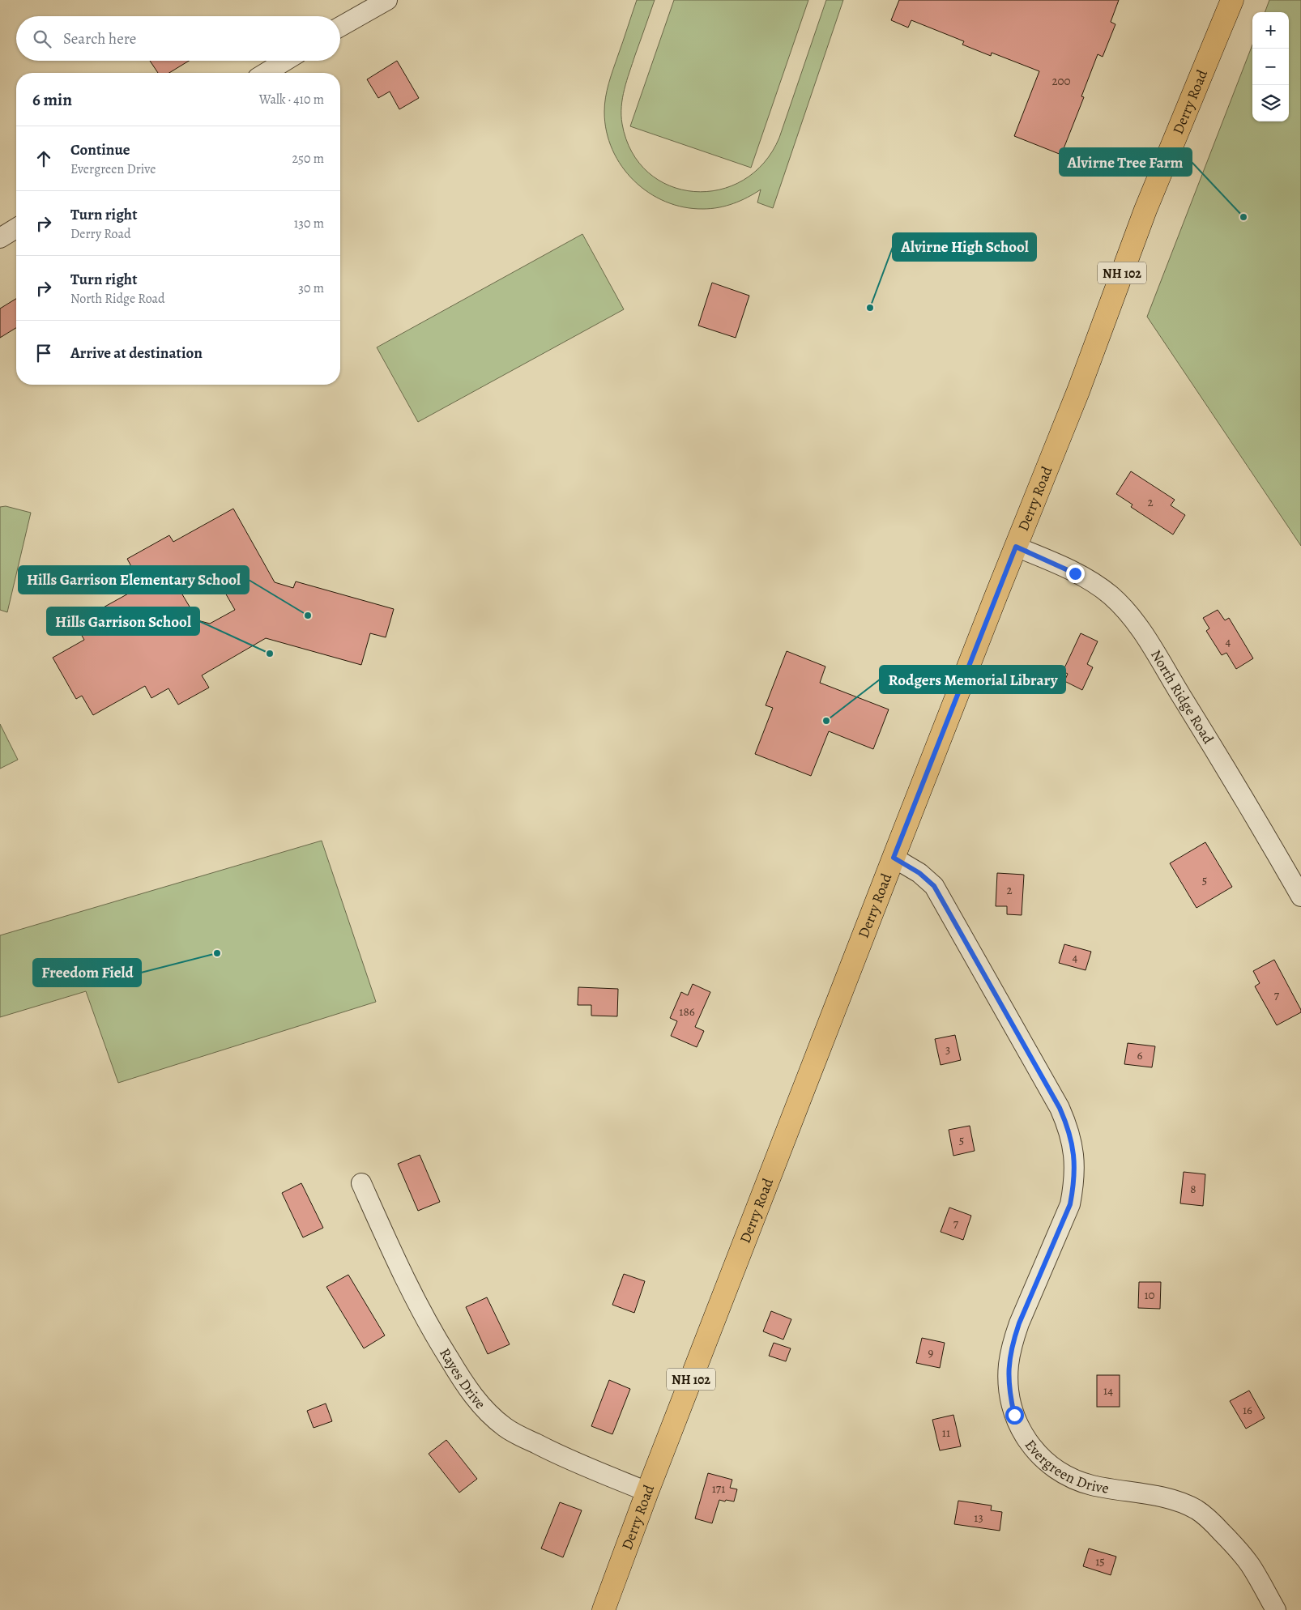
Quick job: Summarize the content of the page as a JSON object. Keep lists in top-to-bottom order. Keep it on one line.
{"streets":{"main road":["Derry Road","NH 102"],"street":["North Ridge Road","Rayes Drive","Evergreen Drive"]},"crossings":[["Derry Road","North Ridge Road"],["Derry Road","Rayes Drive"],["Derry Road","Evergreen Drive"]],"places":["Alvirne Tree Farm","Alvirne High School","Hills Garrison Elementary School","Hills Garrison School","Rodgers Memorial Library","Freedom Field"],"house_numbers":["200","2","4","5","2","4","7","186","3","6","5","8","7","10","9","14","16","11","171","13","15"],"page":{"map_buttons":["+","−"],"search":"Search here","heading":["6 min","Walk · 410 m"],"list":[["Continue","Evergreen Drive","250 m"],["Turn right","Derry Road","130 m"],["Turn right","North Ridge Road","30 m"],"Arrive at destination"]}}
